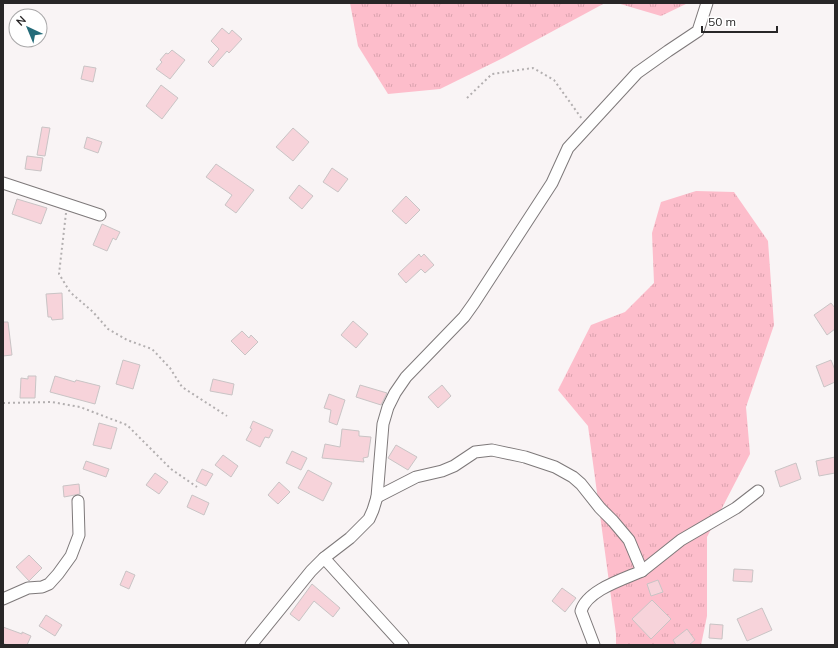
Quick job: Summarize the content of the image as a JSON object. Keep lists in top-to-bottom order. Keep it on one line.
{"scale_bar":"50 m","north":"top left"}
